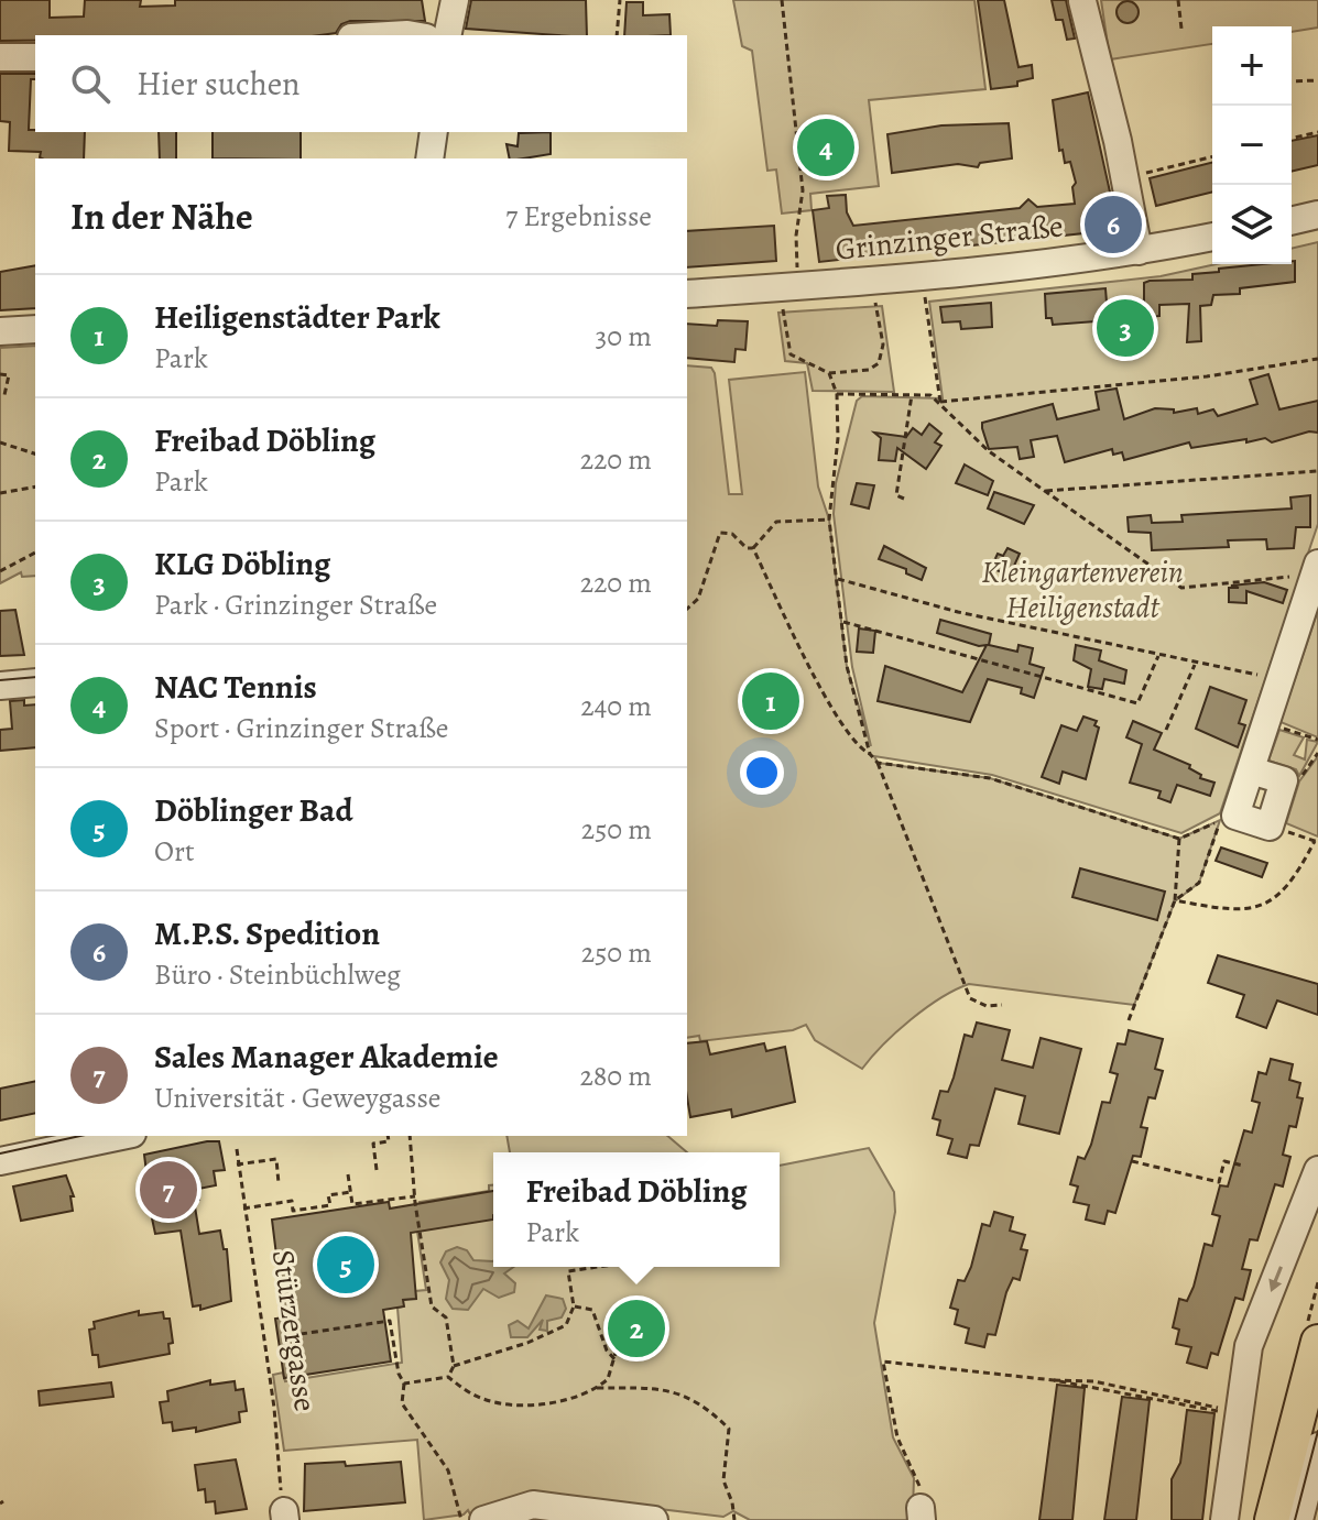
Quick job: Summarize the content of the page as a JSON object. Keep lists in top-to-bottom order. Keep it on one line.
{"streets":{"street":["Grinzinger Straße"],"path":["Stürzergasse"]},"parks":["Kleingartenverein Heiligenstadt"],"page":{"map_buttons":["+","−"],"search":"Hier suchen","pins":["4","6","3","1","7","5","2"],"heading":["In der Nähe","7 Ergebnisse"],"list":[{"mark":"1","name":"Heiligenstädter Park","note":"Park","value":"30 m"},{"mark":"2","name":"Freibad Döbling","note":"Park","value":"220 m"},{"mark":"3","name":"KLG Döbling","note":"Park · Grinzinger Straße","value":"220 m"},{"mark":"4","name":"NAC Tennis","note":"Sport · Grinzinger Straße","value":"240 m"},{"mark":"5","name":"Döblinger Bad","note":"Ort","value":"250 m"},{"mark":"6","name":"M.P.S. Spedition","note":"Büro · Steinbüchlweg","value":"250 m"},{"mark":"7","name":"Sales Manager Akademie","note":"Universität · Geweygasse","value":"280 m"}],"popup":["Freibad Döbling","Park"]}}
